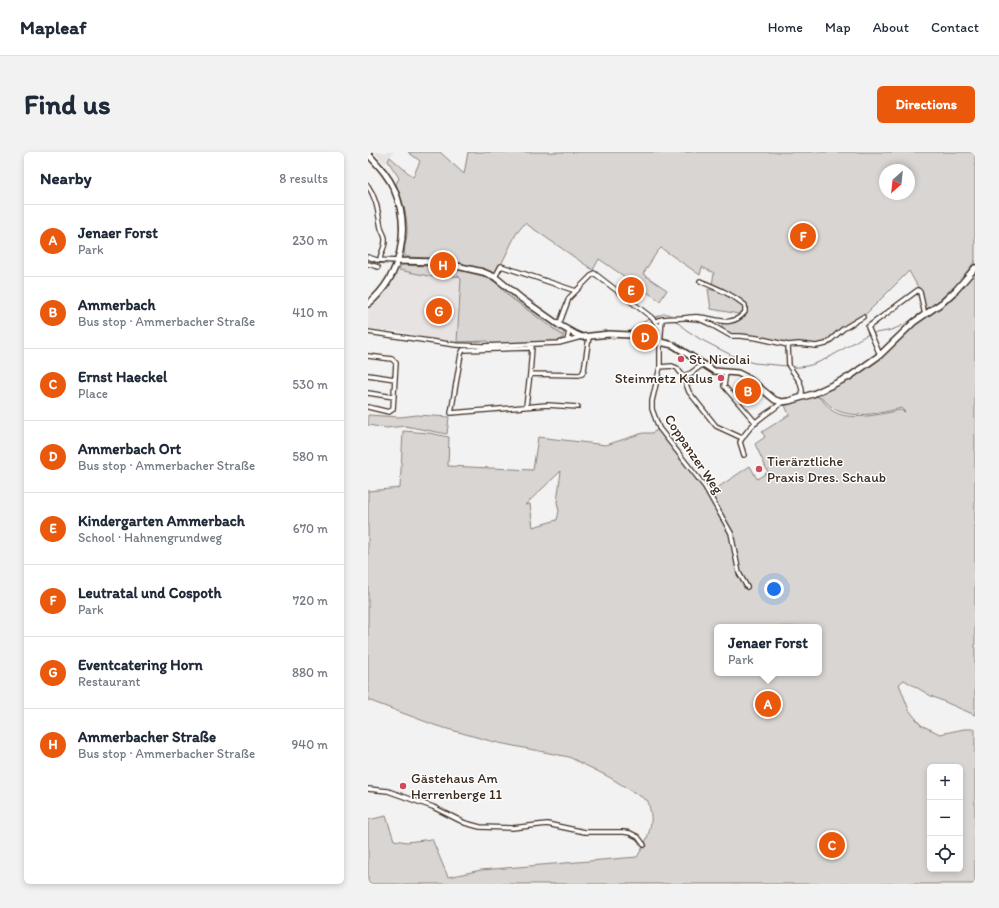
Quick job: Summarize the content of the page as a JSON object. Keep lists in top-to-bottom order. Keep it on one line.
{"streets":{"street":["Coppanzer Weg"]},"places":["St. Nicolai","Steinmetz Kalus","Tierärztliche Praxis Dres. Schaub","Gästehaus Am Herrenberge 11"],"north":"bottom left","page":{"header":"Mapleaf","nav":["Home","Map","About","Contact"],"buttons":"Directions","title":"Find us","heading":["Nearby","8 results"],"list":[{"mark":"A","name":"Jenaer Forst","note":"Park","value":"230 m"},{"mark":"B","name":"Ammerbach","note":"Bus stop · Ammerbacher Straße","value":"410 m"},{"mark":"C","name":"Ernst Haeckel","note":"Place","value":"530 m"},{"mark":"D","name":"Ammerbach Ort","note":"Bus stop · Ammerbacher Straße","value":"580 m"},{"mark":"E","name":"Kindergarten Ammerbach","note":"School · Hahnengrundweg","value":"670 m"},{"mark":"F","name":"Leutratal und Cospoth","note":"Park","value":"720 m"},{"mark":"G","name":"Eventcatering Horn","note":"Restaurant","value":"880 m"},{"mark":"H","name":"Ammerbacher Straße","note":"Bus stop · Ammerbacher Straße","value":"940 m"}],"pins":["F","H","E","G","D","B","A","C"],"popup":["Jenaer Forst","Park"],"map_buttons":["+","−"]}}
